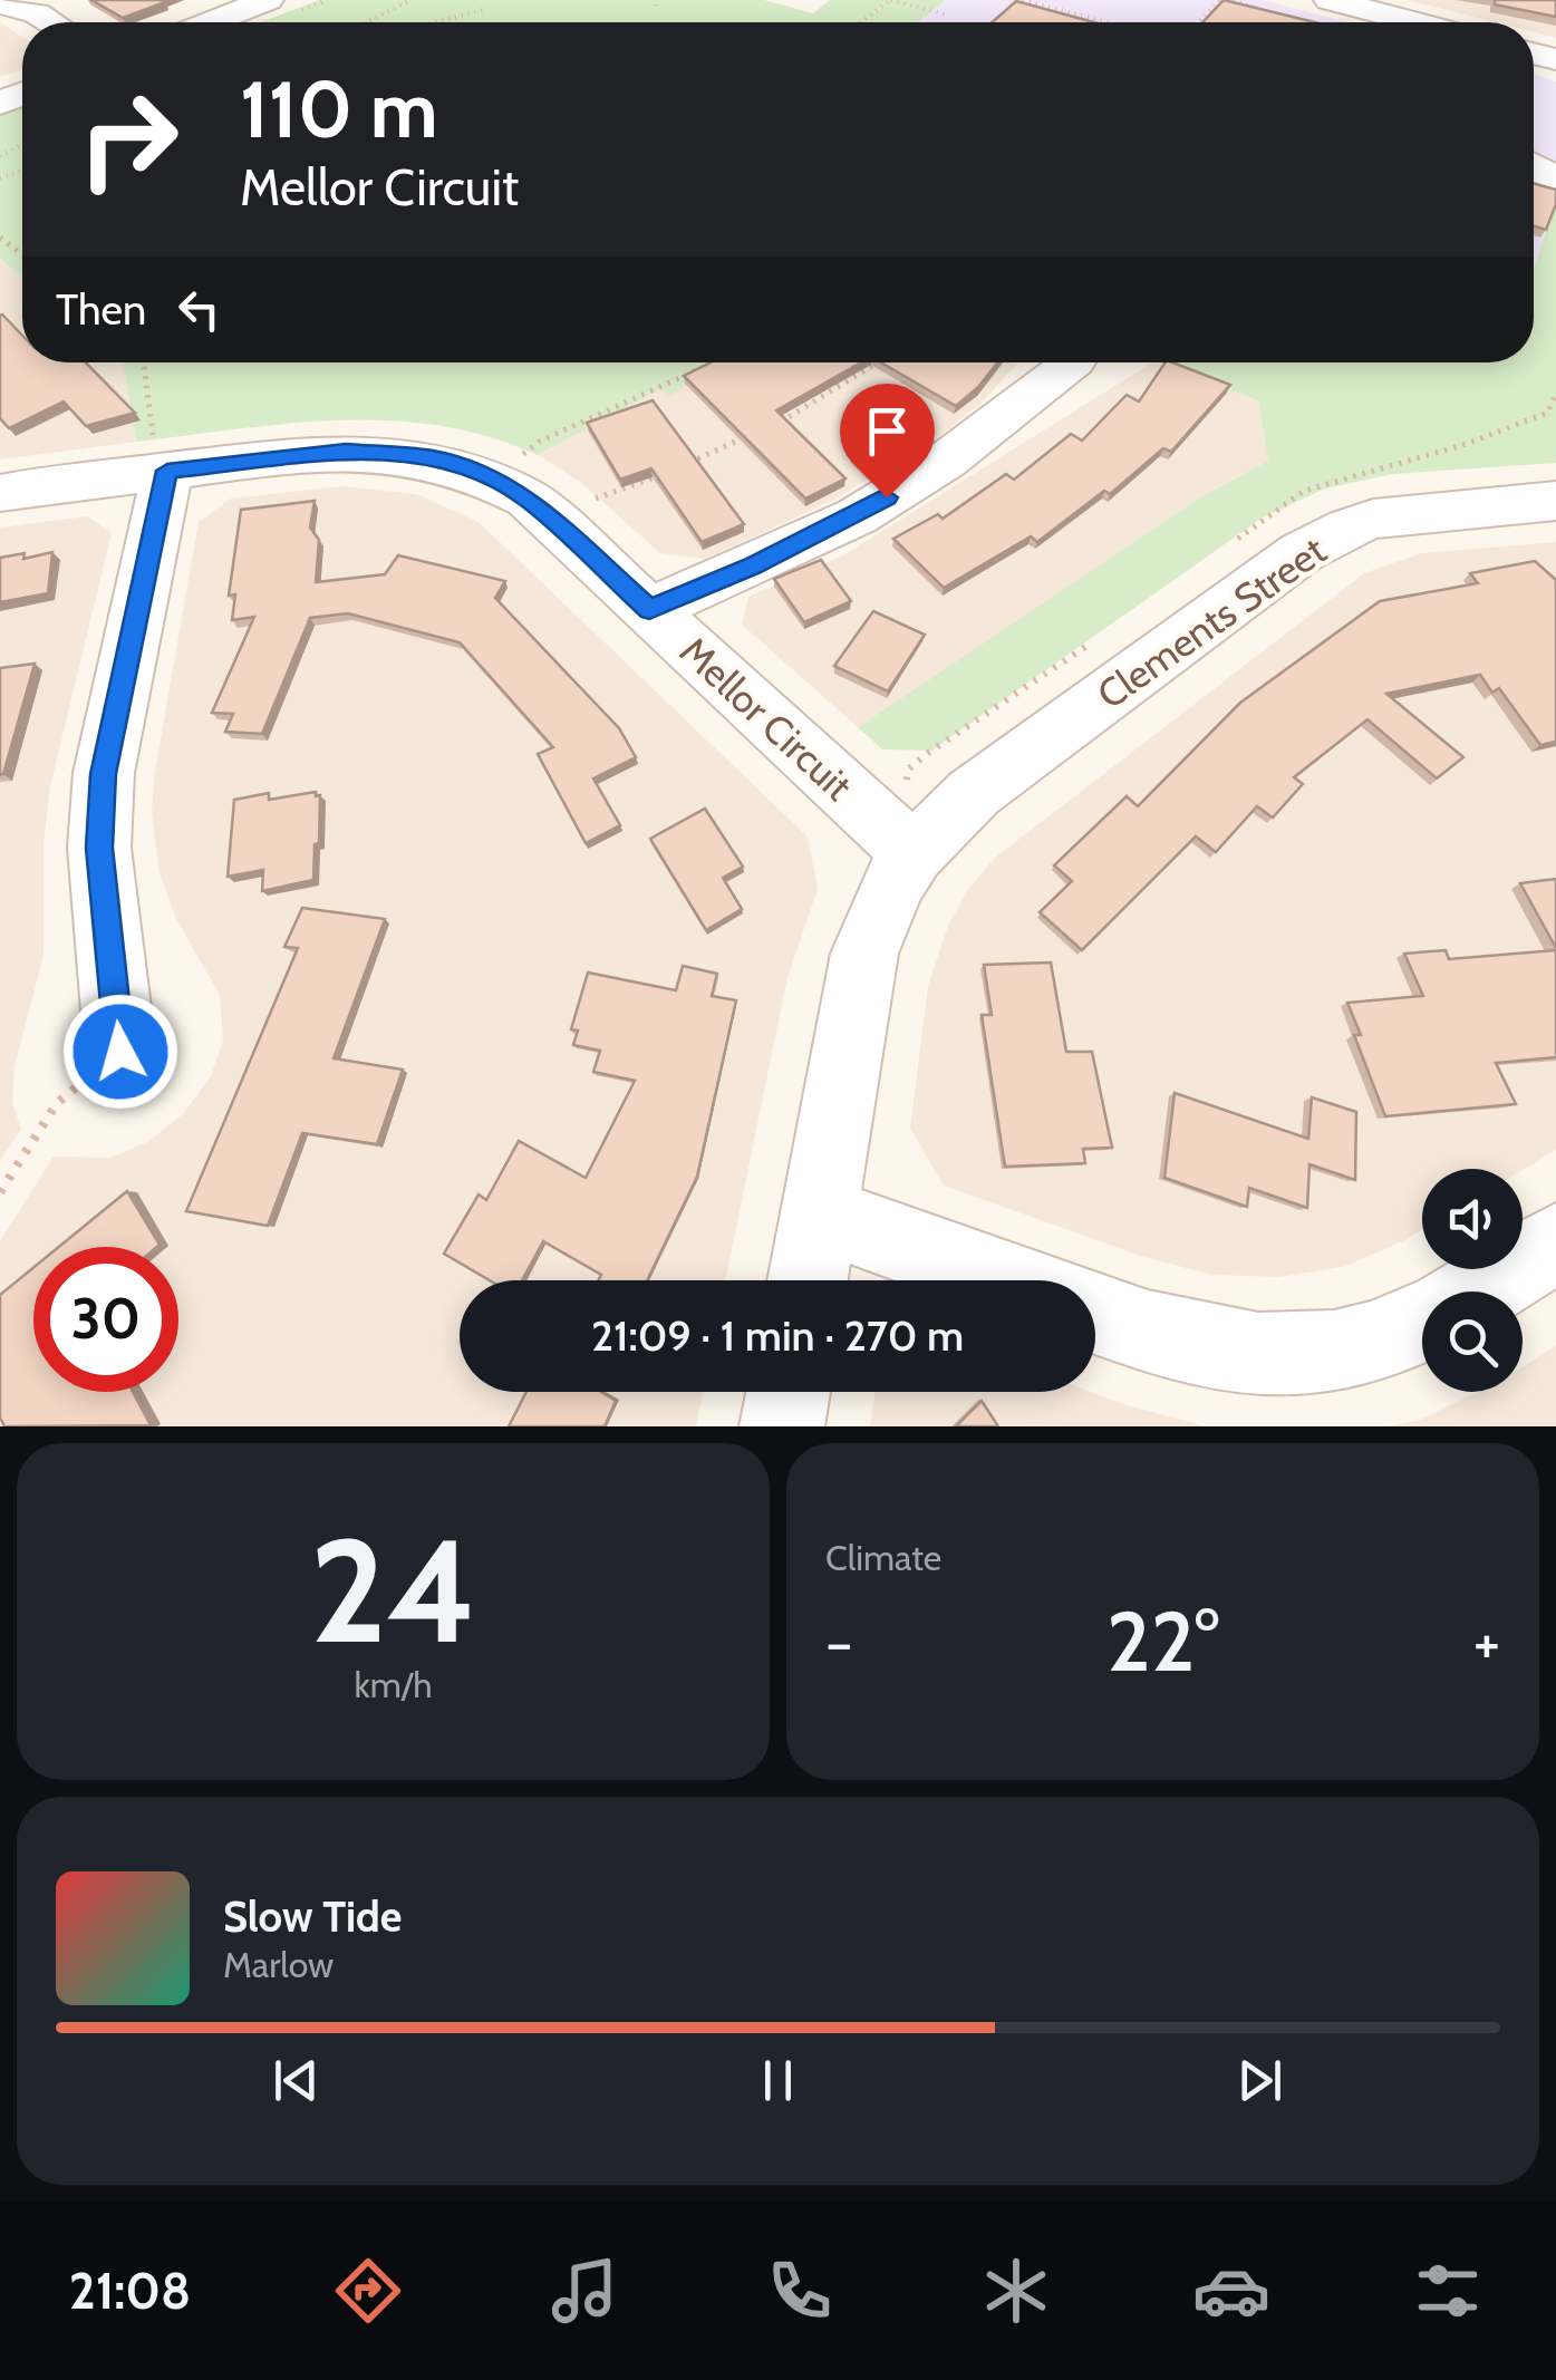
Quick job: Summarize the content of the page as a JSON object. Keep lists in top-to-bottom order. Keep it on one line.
{"streets":{"street":["Clements Street","Mellor Circuit"]},"crossings":[["Clements Street","Mellor Circuit"]],"page":{"turn":["110 m","Mellor Circuit"],"then":"Then","limit":"30","trip":"21:09 · 1 min · 270 m","tile":[["24","km/h"],"Climate"],"heat":["−","22°","+"],"song":["Slow Tide","Marlow"],"tabs":"21:08"}}
